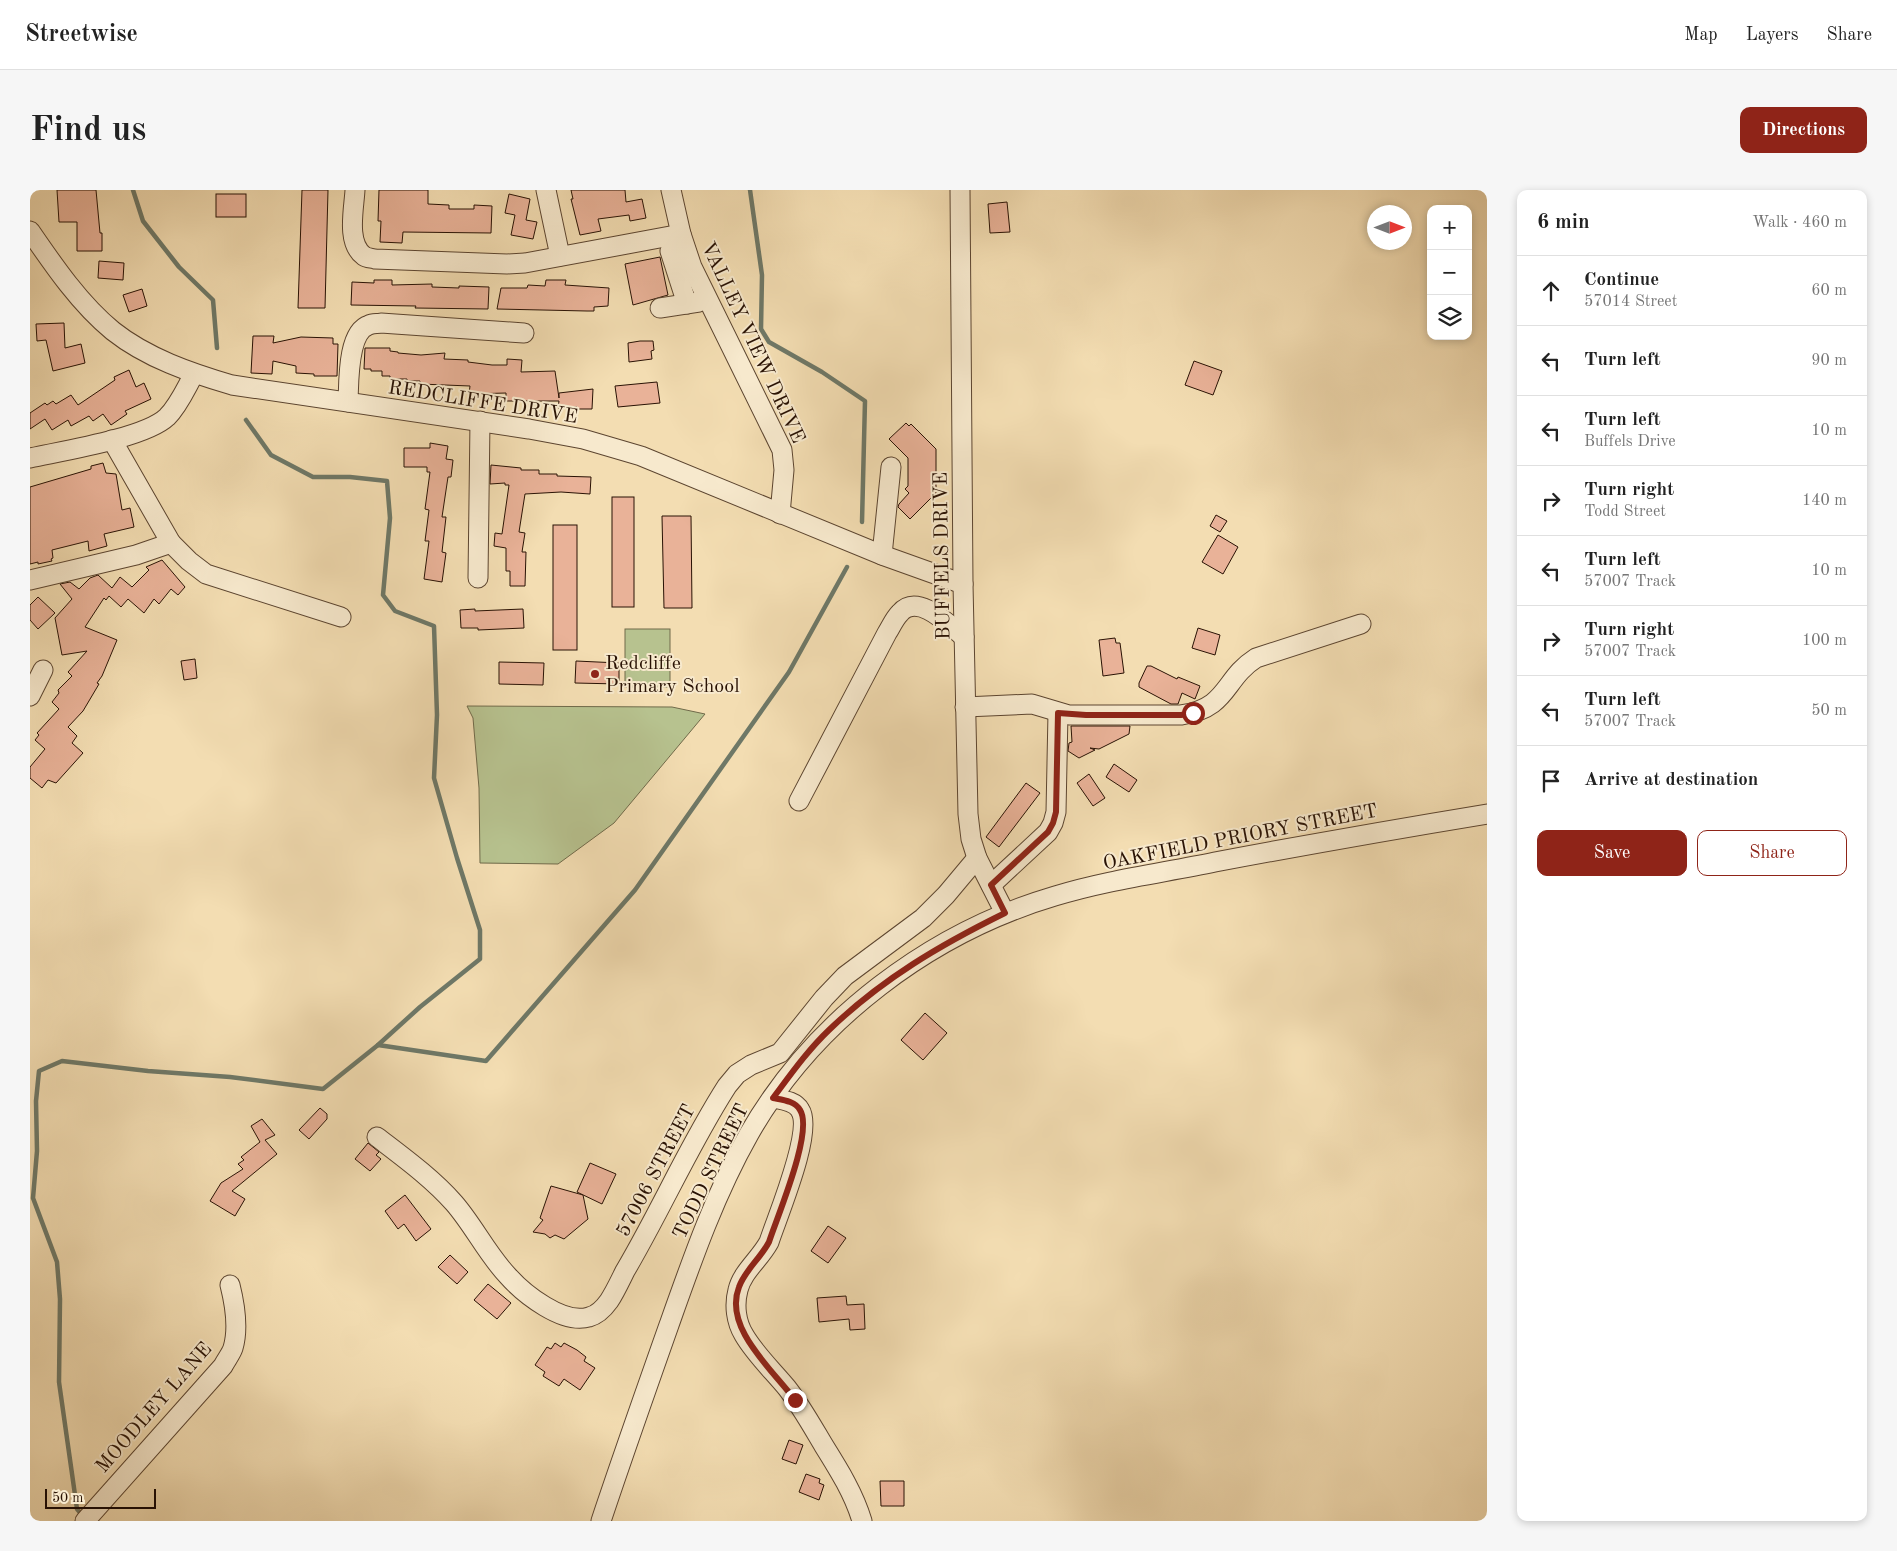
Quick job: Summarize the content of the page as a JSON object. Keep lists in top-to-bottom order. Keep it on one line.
{"streets":{"street":["VALLEY VIEW DRIVE","REDCLIFFE DRIVE","BUFFELS DRIVE","OAKFIELD PRIORY STREET","57006 STREET","TODD STREET","MOODLEY LANE"]},"crossings":[["VALLEY VIEW DRIVE","REDCLIFFE DRIVE"],["REDCLIFFE DRIVE","BUFFELS DRIVE"],["BUFFELS DRIVE","OAKFIELD PRIORY STREET"],["BUFFELS DRIVE","57006 STREET"],["BUFFELS DRIVE","TODD STREET"],["OAKFIELD PRIORY STREET","TODD STREET"]],"places":["Redcliffe Primary School"],"scale_bar":"50 m","north":"right","page":{"header":"Streetwise","nav":["Map","Layers","Share"],"buttons":["Directions",["Save","Share"]],"title":"Find us","heading":["6 min","Walk · 460 m"],"map_buttons":["+","−"],"list":[["Continue","57014 Street","60 m"],["Turn left","90 m"],["Turn left","Buffels Drive","10 m"],["Turn right","Todd Street","140 m"],["Turn left","57007 Track","10 m"],["Turn right","57007 Track","100 m"],["Turn left","57007 Track","50 m"],"Arrive at destination"],"scale":"50 m"}}
